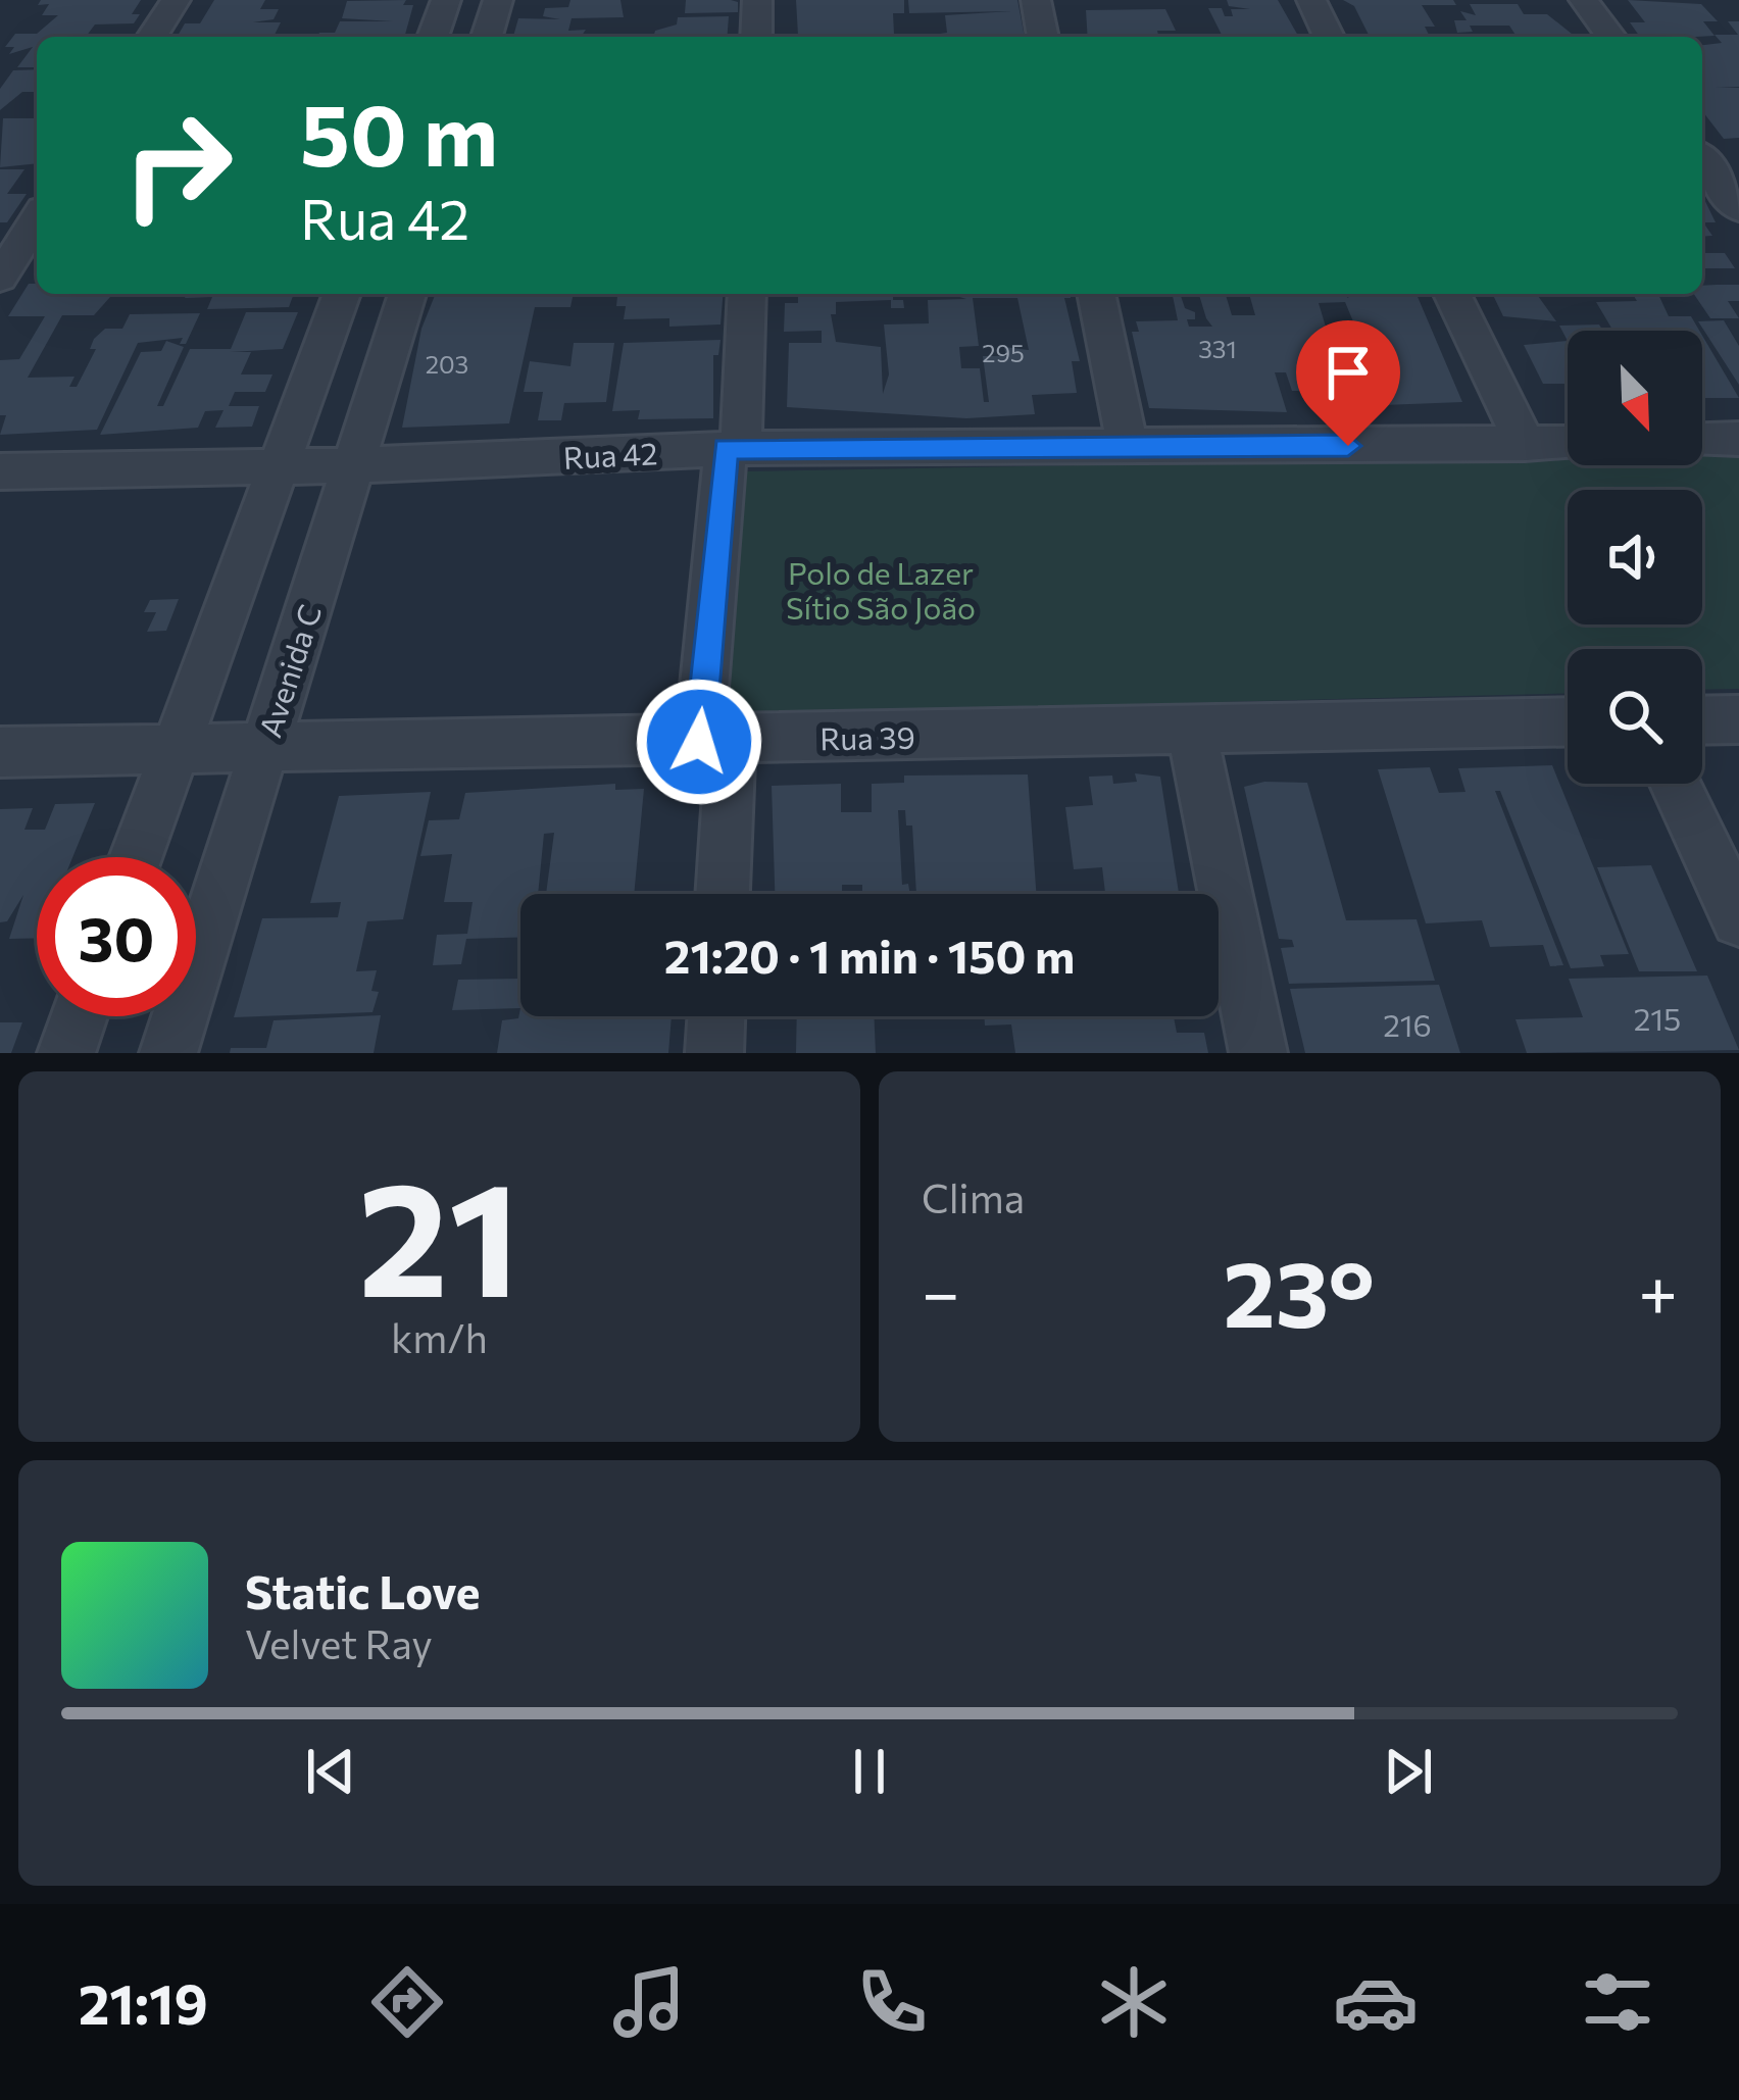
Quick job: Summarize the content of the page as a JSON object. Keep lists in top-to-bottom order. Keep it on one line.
{"streets":{"street":["Rua 42","Avenida C","Rua 39"]},"crossings":[["Rua 42","Avenida C"],["Avenida C","Rua 39"]],"parks":["Polo de Lazer Sítio São João"],"house_numbers":["331","295","203","215","216"],"north":"bottom right","page":{"turn":["50 m","Rua 42"],"limit":"30","trip":"21:20 · 1 min · 150 m","tile":[["21","km/h"],"Clima"],"heat":["−","23°","+"],"song":["Static Love","Velvet Ray"],"tabs":"21:19"}}
